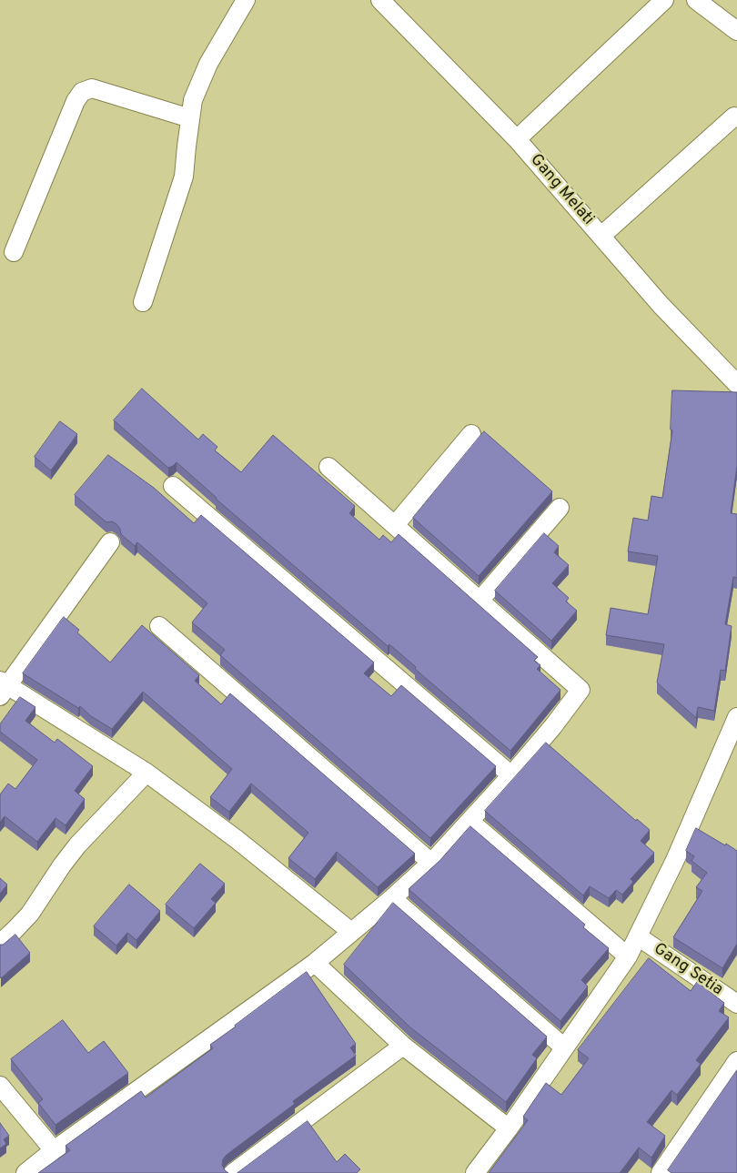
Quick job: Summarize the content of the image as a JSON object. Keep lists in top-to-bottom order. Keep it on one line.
{"streets":{"street":["Gang Melati","Gang Setia"]}}
